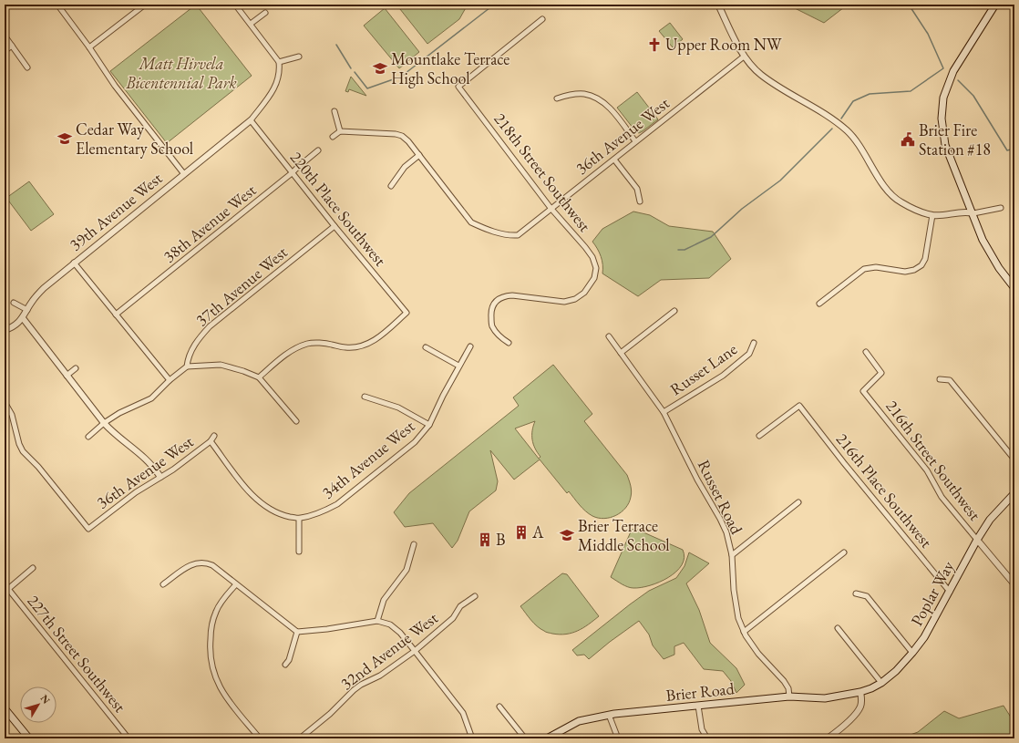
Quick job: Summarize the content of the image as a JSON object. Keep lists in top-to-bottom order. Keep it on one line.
{"streets":{"main road":["Poplar Way","Brier Road"],"street":["36th Avenue West","218th Street Southwest","220th Place Southwest","39th Avenue West","38th Avenue West","37th Avenue West","Russet Lane","34th Avenue West","216th Street Southwest","216th Place Southwest","Russet Road","32nd Avenue West","227th Street Southwest"]},"crossings":[["36th Avenue West","218th Street Southwest"],["220th Place Southwest","39th Avenue West"],["220th Place Southwest","38th Avenue West"],["220th Place Southwest","37th Avenue West"],["Russet Lane","Russet Road"],["216th Street Southwest","Poplar Way"],["216th Place Southwest","Poplar Way"],["Russet Road","Brier Road"],["Poplar Way","Brier Road"]],"parks":["Matt Hirvela Bicentennial Park"],"places":{"church":["Upper Room NW"],"school or university":["Mountlake Terrace High School","Cedar Way Elementary School","Brier Terrace Middle School"],"public building":["Brier Fire Station #18"],"building":["A","B"]},"north":"top right"}
